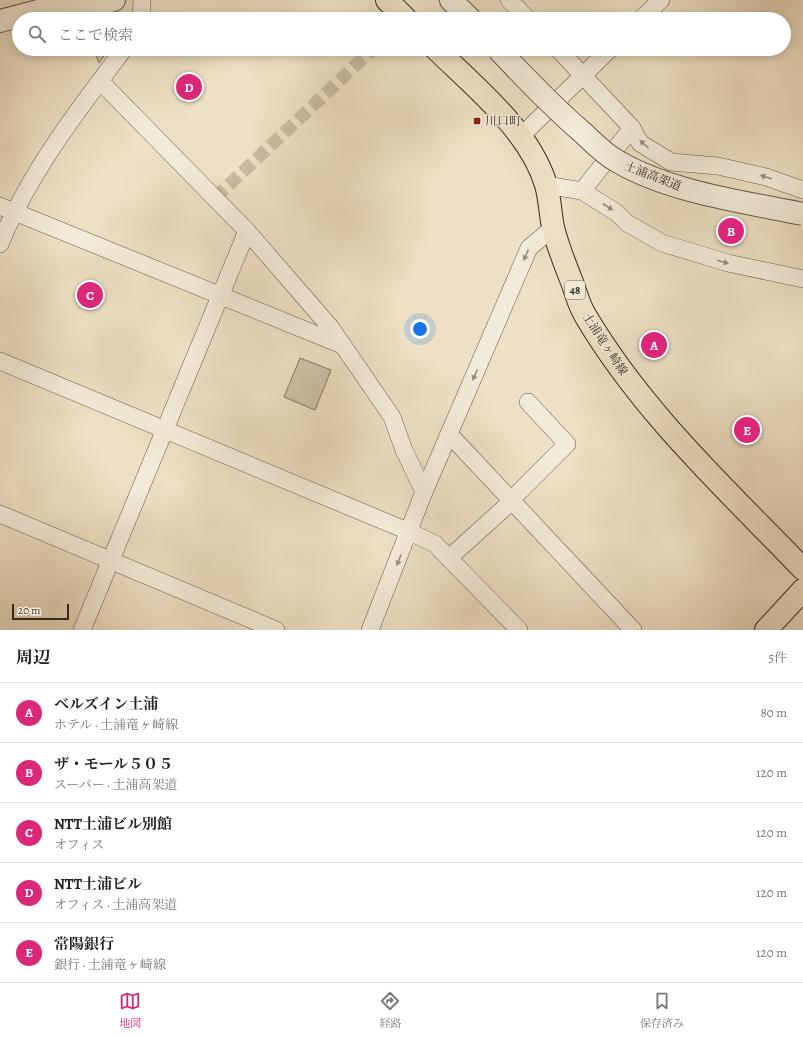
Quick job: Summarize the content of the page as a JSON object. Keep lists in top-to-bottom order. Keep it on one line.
{"streets":{"main road":["48","土浦竜ヶ崎線"],"street":["土浦高架道"]},"places":{"transit":["川口町"]},"scale_bar":"20 m","page":{"search":"ここで検索","pins":["D","B","C","A","E"],"scale":"20 m","heading":["周辺","5件"],"list":[{"mark":"A","name":"ベルズイン土浦","note":"ホテル · 土浦竜ヶ崎線","value":"80 m"},{"mark":"B","name":"ザ・モール５０５","note":"スーパー · 土浦高架道","value":"120 m"},{"mark":"C","name":"NTT土浦ビル別館","note":"オフィス","value":"120 m"},{"mark":"D","name":"NTT土浦ビル","note":"オフィス · 土浦高架道","value":"120 m"},{"mark":"E","name":"常陽銀行","note":"銀行 · 土浦竜ヶ崎線","value":"120 m"}],"nav":["地図","経路","保存済み"]}}
